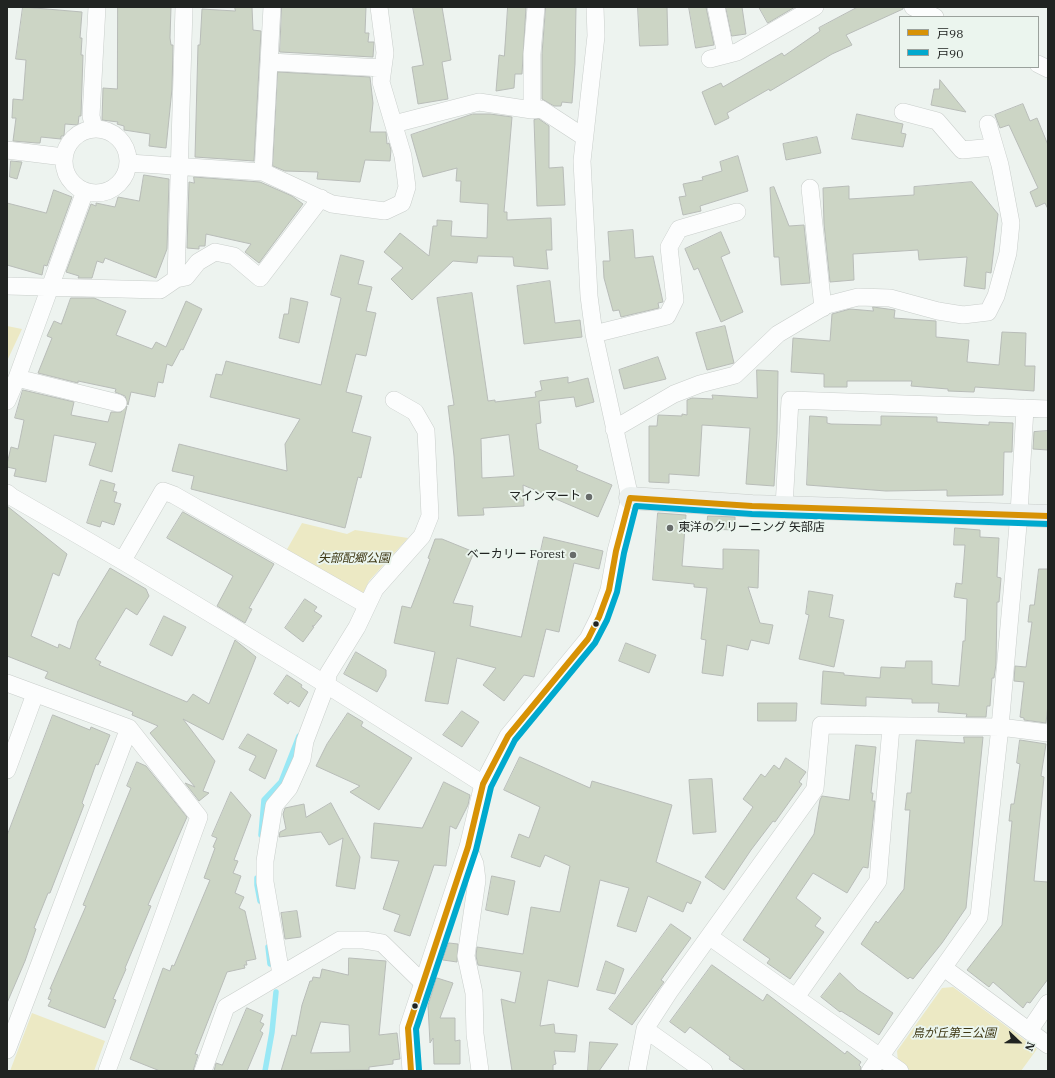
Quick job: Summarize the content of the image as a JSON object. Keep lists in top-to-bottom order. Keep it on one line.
{"parks":["矢部配郷公園","鳥が丘第三公園"],"places":["マインマート","東洋のクリーニング 矢部店","ベーカリー Forest"],"lines":["transit line 戸98","transit line 戸90"],"legend":["戸98","戸90"],"north":"right"}
